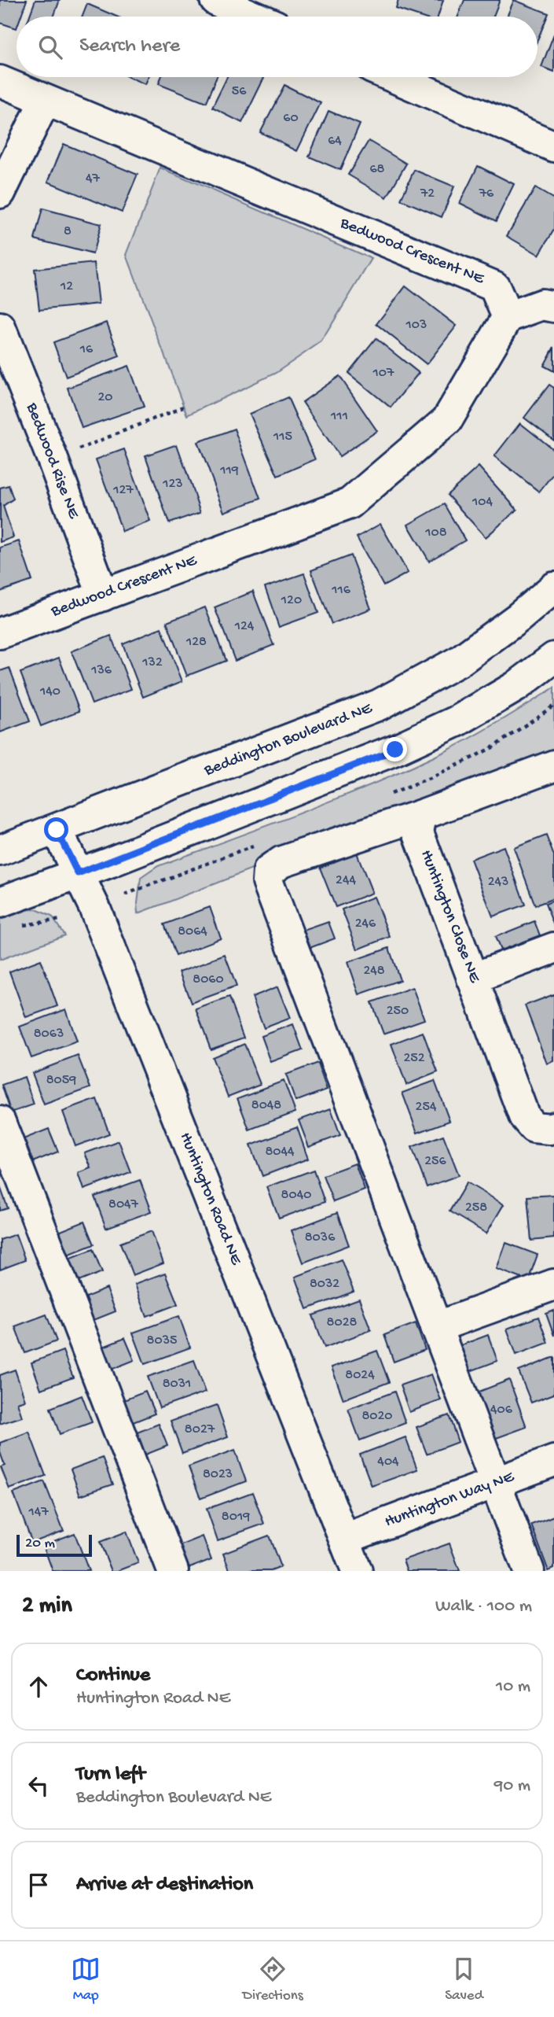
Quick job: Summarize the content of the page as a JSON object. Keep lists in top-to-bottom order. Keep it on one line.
{"streets":{"street":["Bedwood Crescent NE","Bedwood Rise NE","Beddington Boulevard NE","Huntington Close NE","Huntington Road NE","Huntington Way NE"]},"crossings":[["Bedwood Crescent NE","Bedwood Rise NE"],["Beddington Boulevard NE","Huntington Road NE"],["Huntington Road NE","Huntington Way NE"]],"house_numbers":["56","60","64","68","47","72","76","8","12","103","16","107","20","111","115","119","123","127","104","108","116","120","124","128","132","136","140","244","243","246","8064","248","8060","250","8063","252","8059","8048","254","8044","256","8040","8047","258","8036","8032","8028","8035","8024","8031","406","8020","8027","404","8023","147","8019"],"scale_bar":"20 m","page":{"search":"Search here","scale":"20 m","heading":["2 min","Walk · 100 m"],"list":[["Continue","Huntington Road NE","10 m"],["Turn left","Beddington Boulevard NE","90 m"],"Arrive at destination"],"nav":["Map","Directions","Saved"]}}
